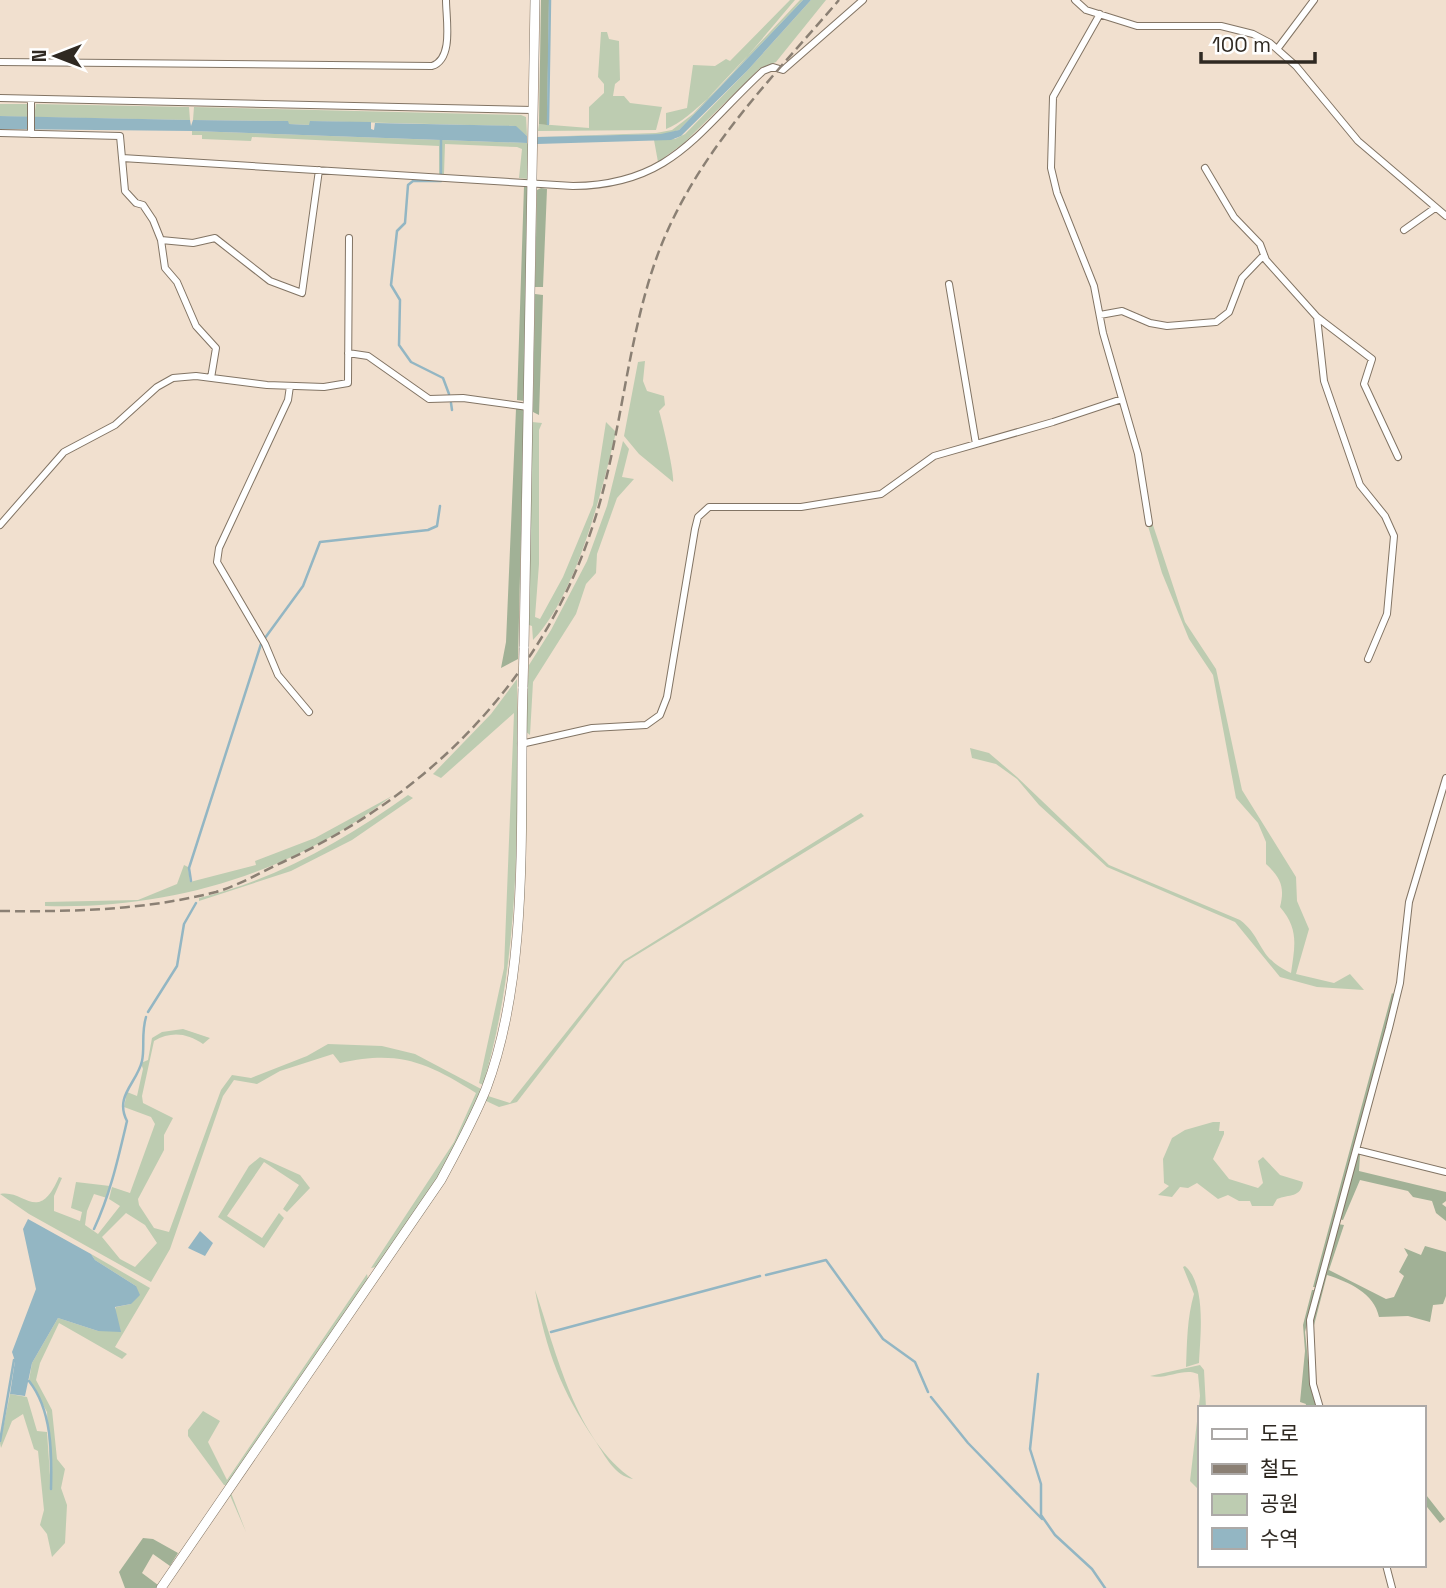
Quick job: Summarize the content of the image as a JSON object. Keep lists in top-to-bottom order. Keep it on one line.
{"legend":["도로","철도","공원","수역"],"scale_bar":"100 m","north":"left"}
